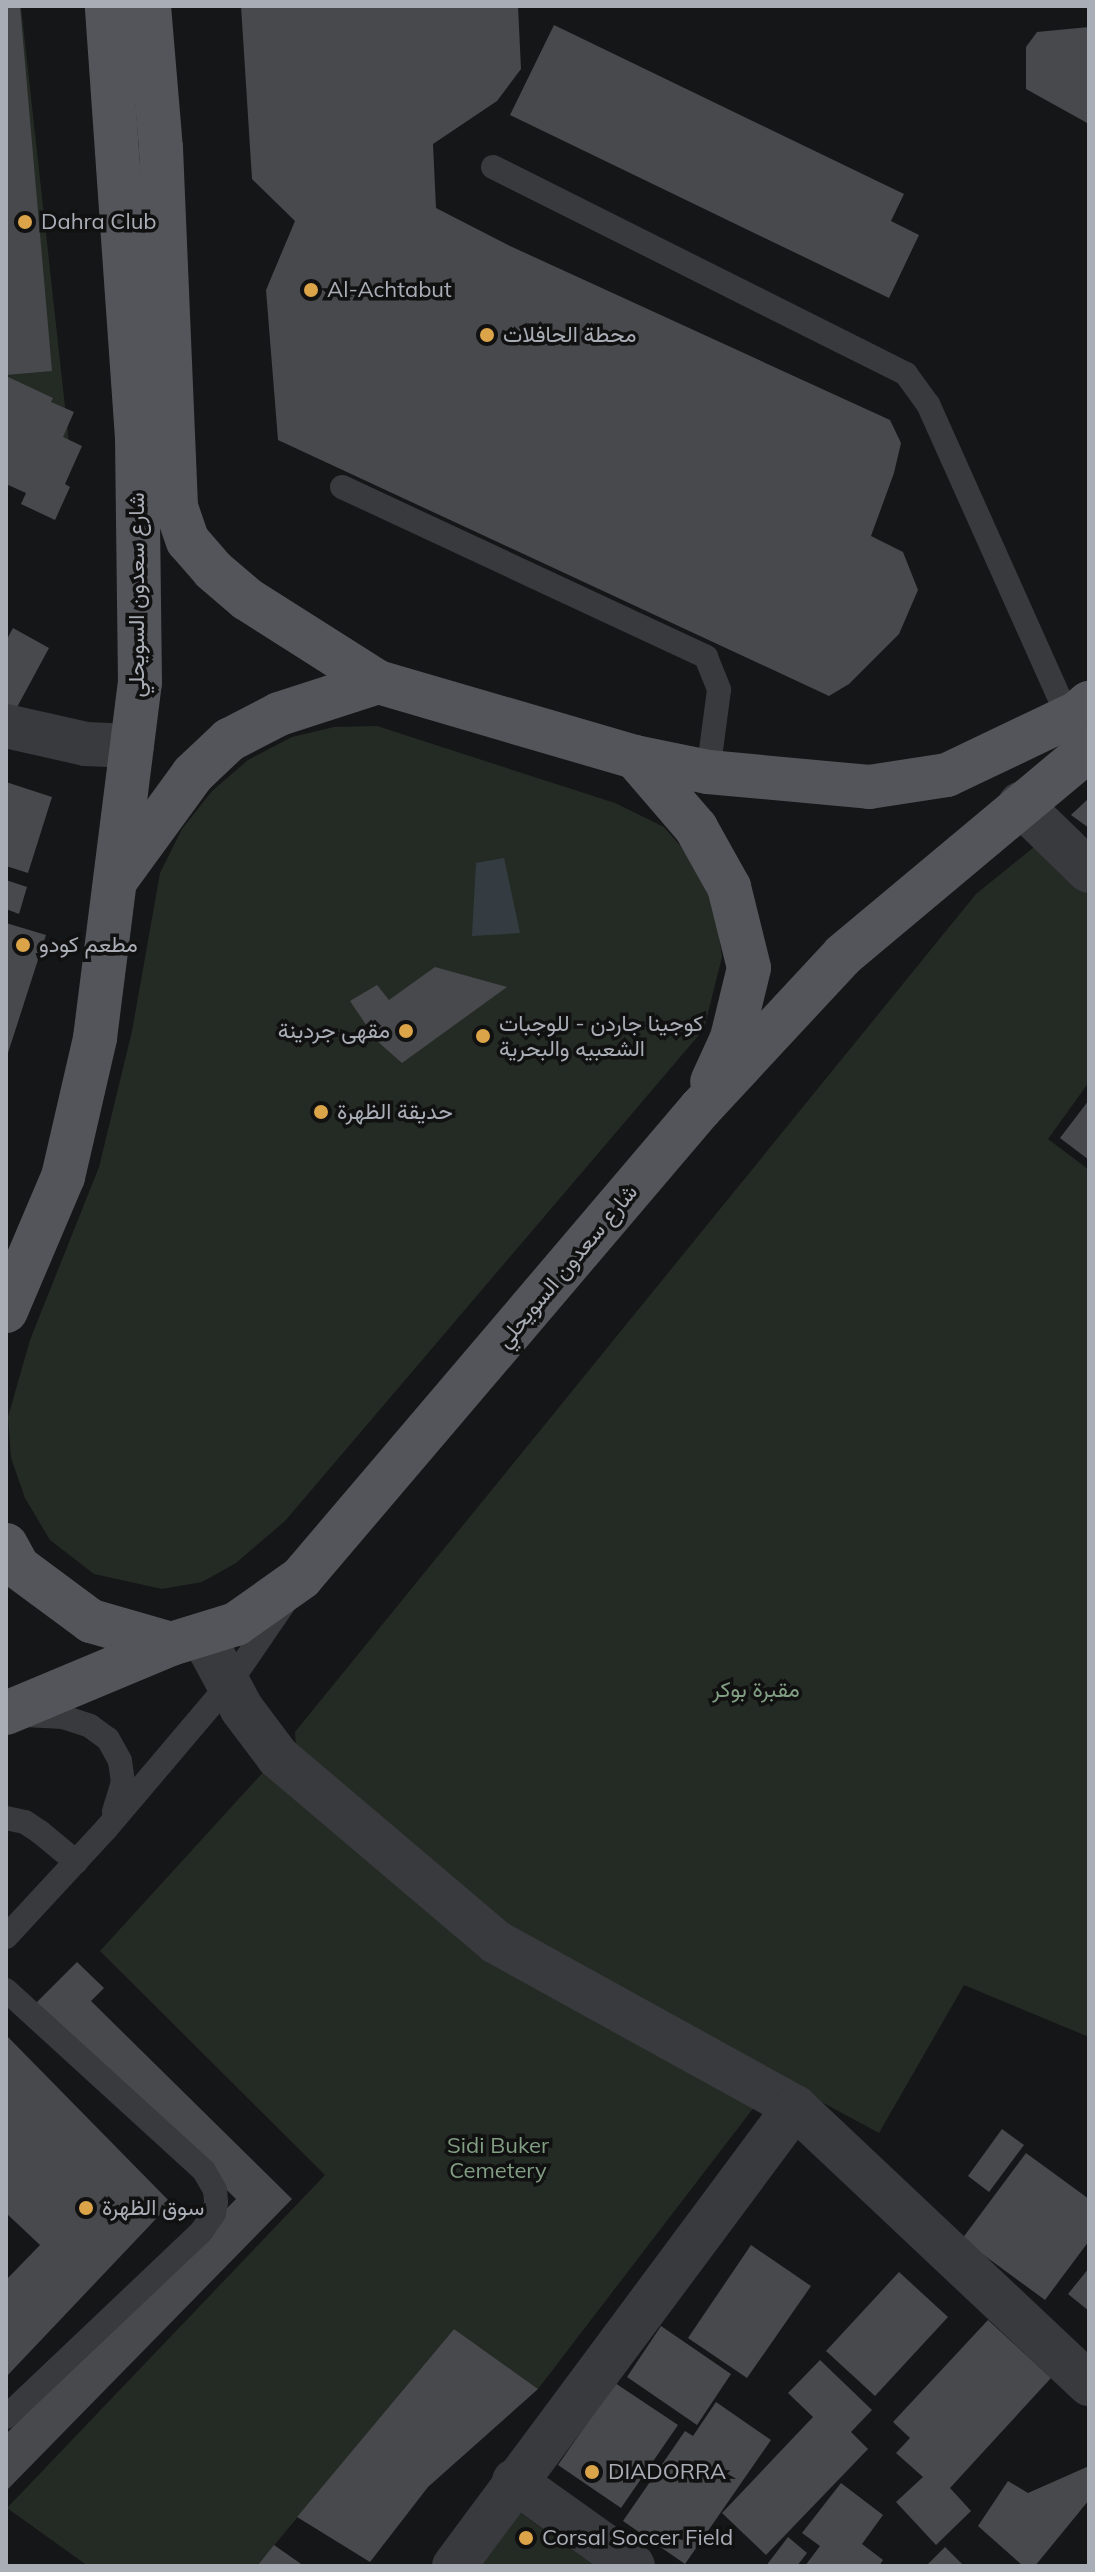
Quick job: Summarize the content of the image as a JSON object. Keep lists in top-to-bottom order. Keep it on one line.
{"streets":{"main road":["شارع سعدون السويحلي"]},"parks":["مقبرة بوكر","Sidi Buker Cemetery"],"places":["Dahra Club","Al-Achtabut","محطة الحافلات","مطعم كودو","مقهى جردينة","كوجينا جاردن - للوجبات الشعبيه والبحرية","حديقة الظهرة","سوق الظهرة","DIADORRA","Corsal Soccer Field"]}
